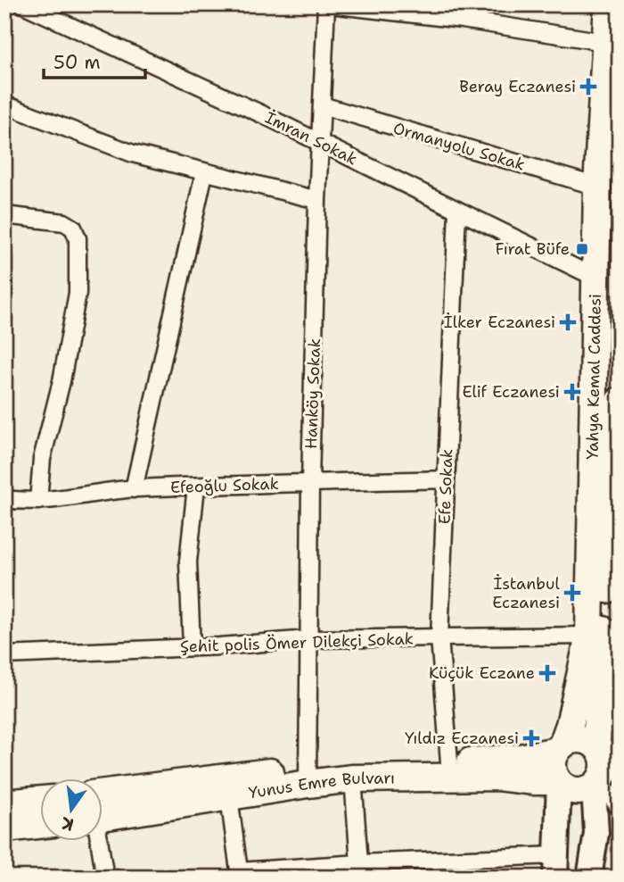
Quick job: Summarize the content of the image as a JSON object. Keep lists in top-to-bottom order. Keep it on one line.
{"streets":{"main road":["Yahya Kemal Caddesi","Yunus Emre Bulvarı"],"street":["İmran Sokak","Ormanyolu Sokak","Hanköy Sokak","Efeoğlu Sokak","Efe Sokak","Şehit polis Ömer Dilekçi Sokak"]},"crossings":[["İmran Sokak","Yahya Kemal Caddesi"],["İmran Sokak","Hanköy Sokak"],["İmran Sokak","Efe Sokak"],["Ormanyolu Sokak","Yahya Kemal Caddesi"],["Ormanyolu Sokak","Hanköy Sokak"],["Yahya Kemal Caddesi","Şehit polis Ömer Dilekçi Sokak"],["Yahya Kemal Caddesi","Yunus Emre Bulvarı"],["Hanköy Sokak","Efeoğlu Sokak"],["Hanköy Sokak","Şehit polis Ömer Dilekçi Sokak"],["Hanköy Sokak","Yunus Emre Bulvarı"],["Efeoğlu Sokak","Efe Sokak"],["Efe Sokak","Şehit polis Ömer Dilekçi Sokak"],["Efe Sokak","Yunus Emre Bulvarı"]],"places":{"health":["Beray Eczanesi","İlker Eczanesi","Elif Eczanesi","İstanbul Eczanesi","Küçük Eczane","Yıldız Eczanesi"],"transit":["Fırat Büfe"]},"scale_bar":"50 m","north":"bottom"}
